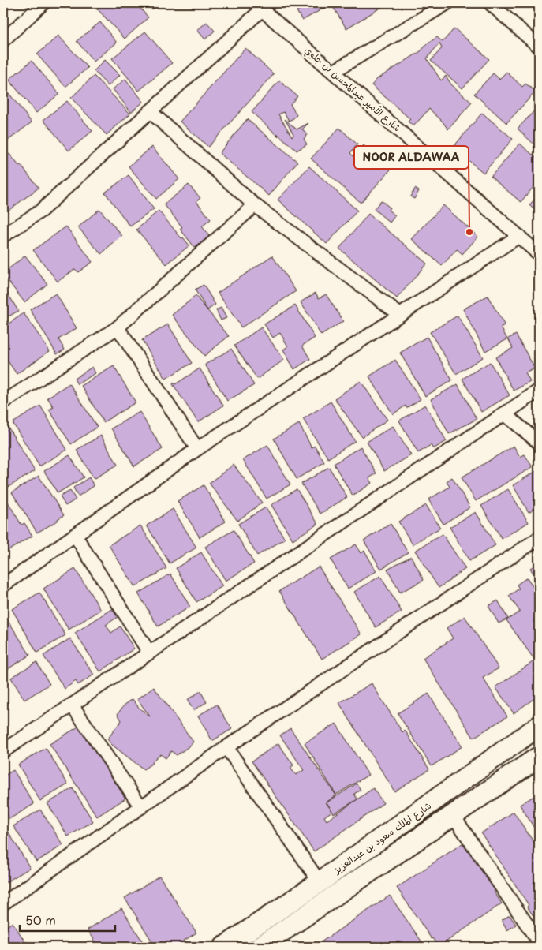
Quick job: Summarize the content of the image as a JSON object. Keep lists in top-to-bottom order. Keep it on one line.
{"streets":{"main road":["شارع الملك سعود بن عبدالعزيز"],"street":["شارع الأمير عبدالمحسن بن جلوي"]},"places":["NOOR ALDAWAA"],"scale_bar":"50 m"}
